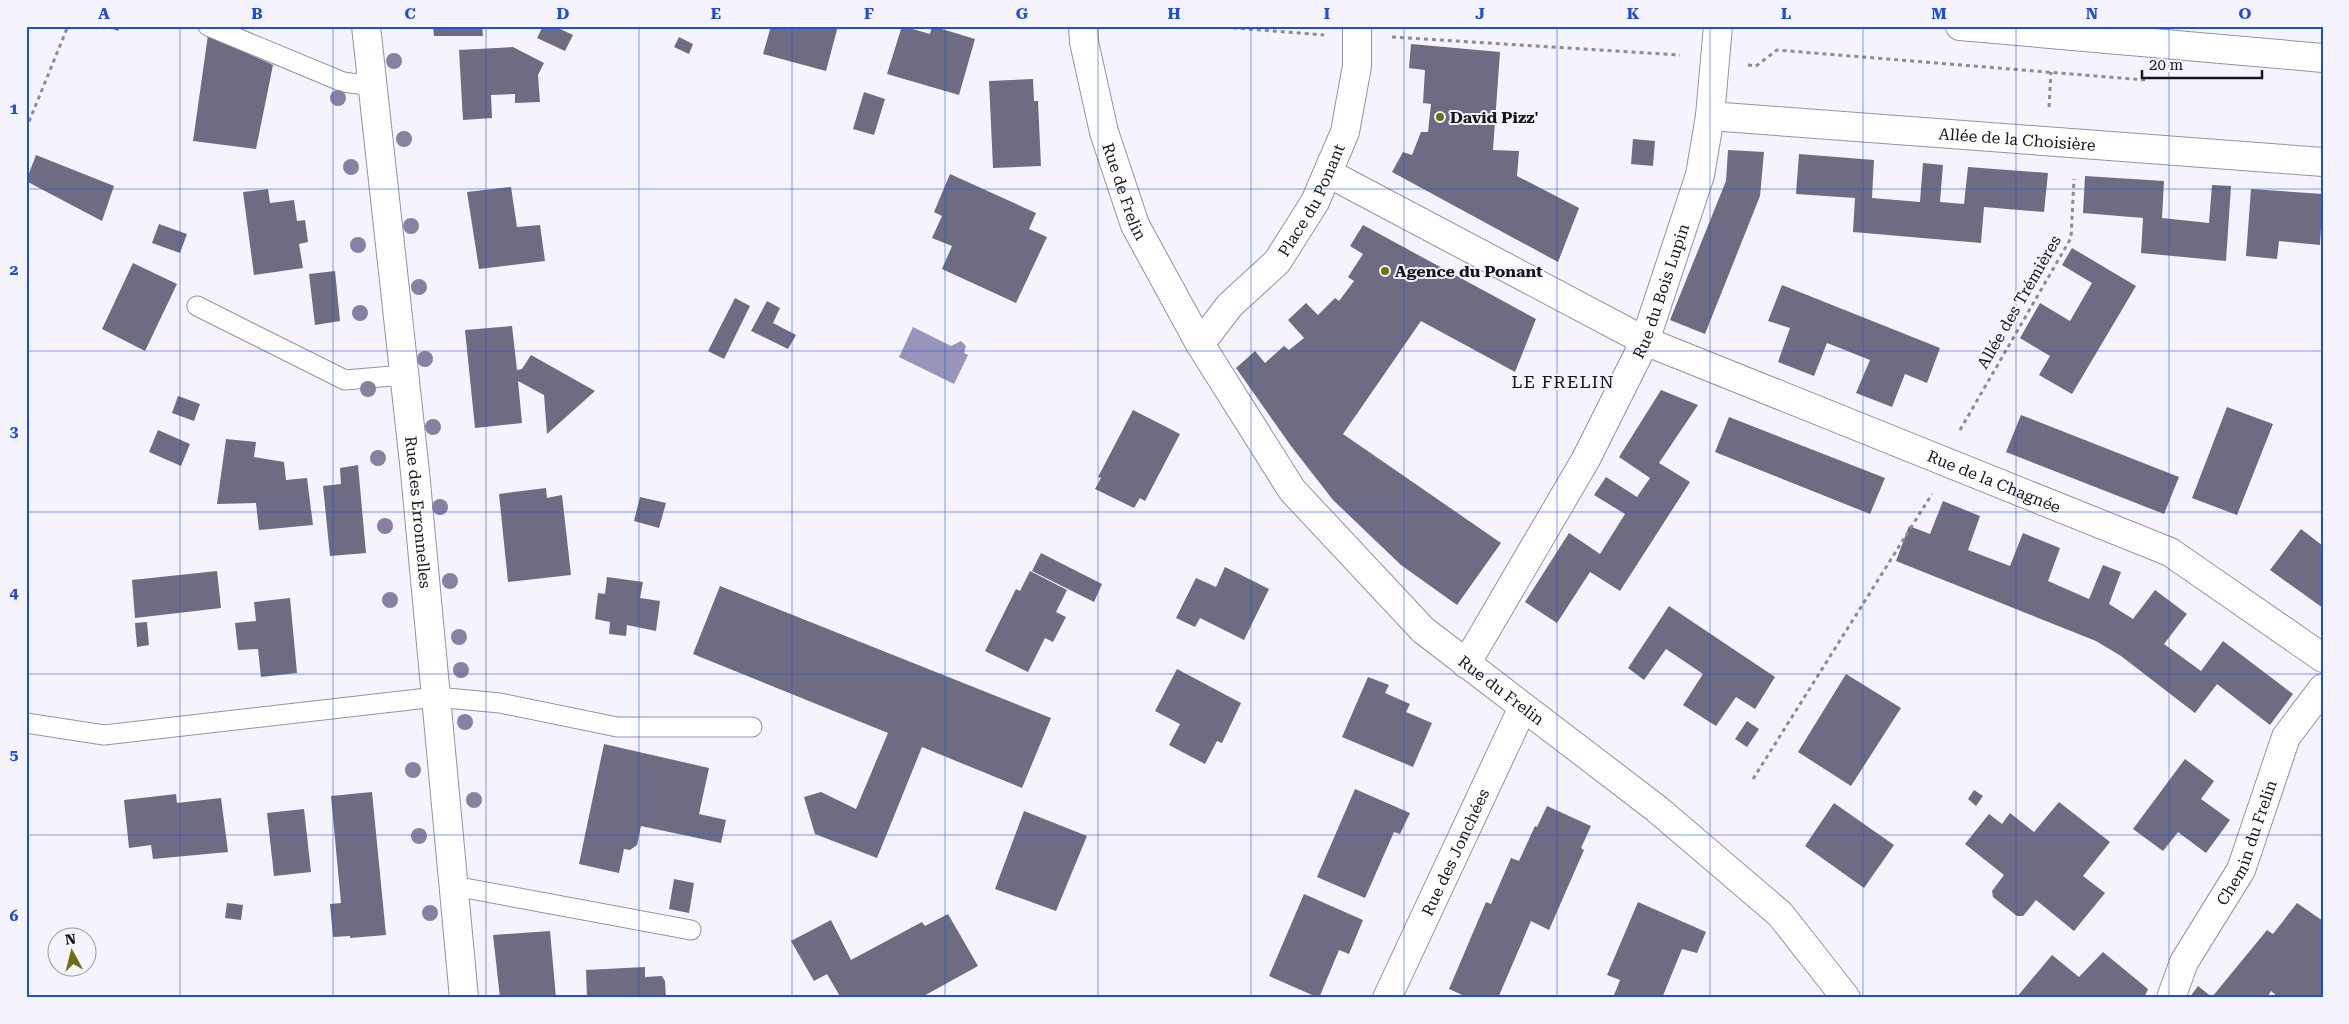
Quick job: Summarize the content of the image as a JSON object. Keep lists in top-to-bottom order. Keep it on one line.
{"streets":{"street":["Allée de la Choisière","Rue de Frelin","Place du Ponant","Rue du Bois Lupin","Rue de la Chagnée","Rue des Erronnelles","Rue du Frelin","Chemin du Frelin","Rue des Jonchées"],"path":["Allée des Trémières"]},"crossings":[["Allée de la Choisière","Rue du Bois Lupin"],["Allée de la Choisière","Allée des Trémières"],["Rue de Frelin","Place du Ponant"],["Rue de Frelin","Rue du Frelin"],["Place du Ponant","Rue de la Chagnée"],["Place du Ponant","Rue du Frelin"],["Rue du Bois Lupin","Rue de la Chagnée"],["Rue du Bois Lupin","Rue du Frelin"],["Allée des Trémières","Rue de la Chagnée"],["Rue du Frelin","Rue des Jonchées"]],"districts":["LE FRELIN"],"places":["David Pizz'","Agence du Ponant"],"scale_bar":"20 m","north":"top","grid":{"columns":["A","B","C","D","E","F","G","H","I","J","K","L","M","N","O"],"rows":["1","2","3","4","5","6"]}}
